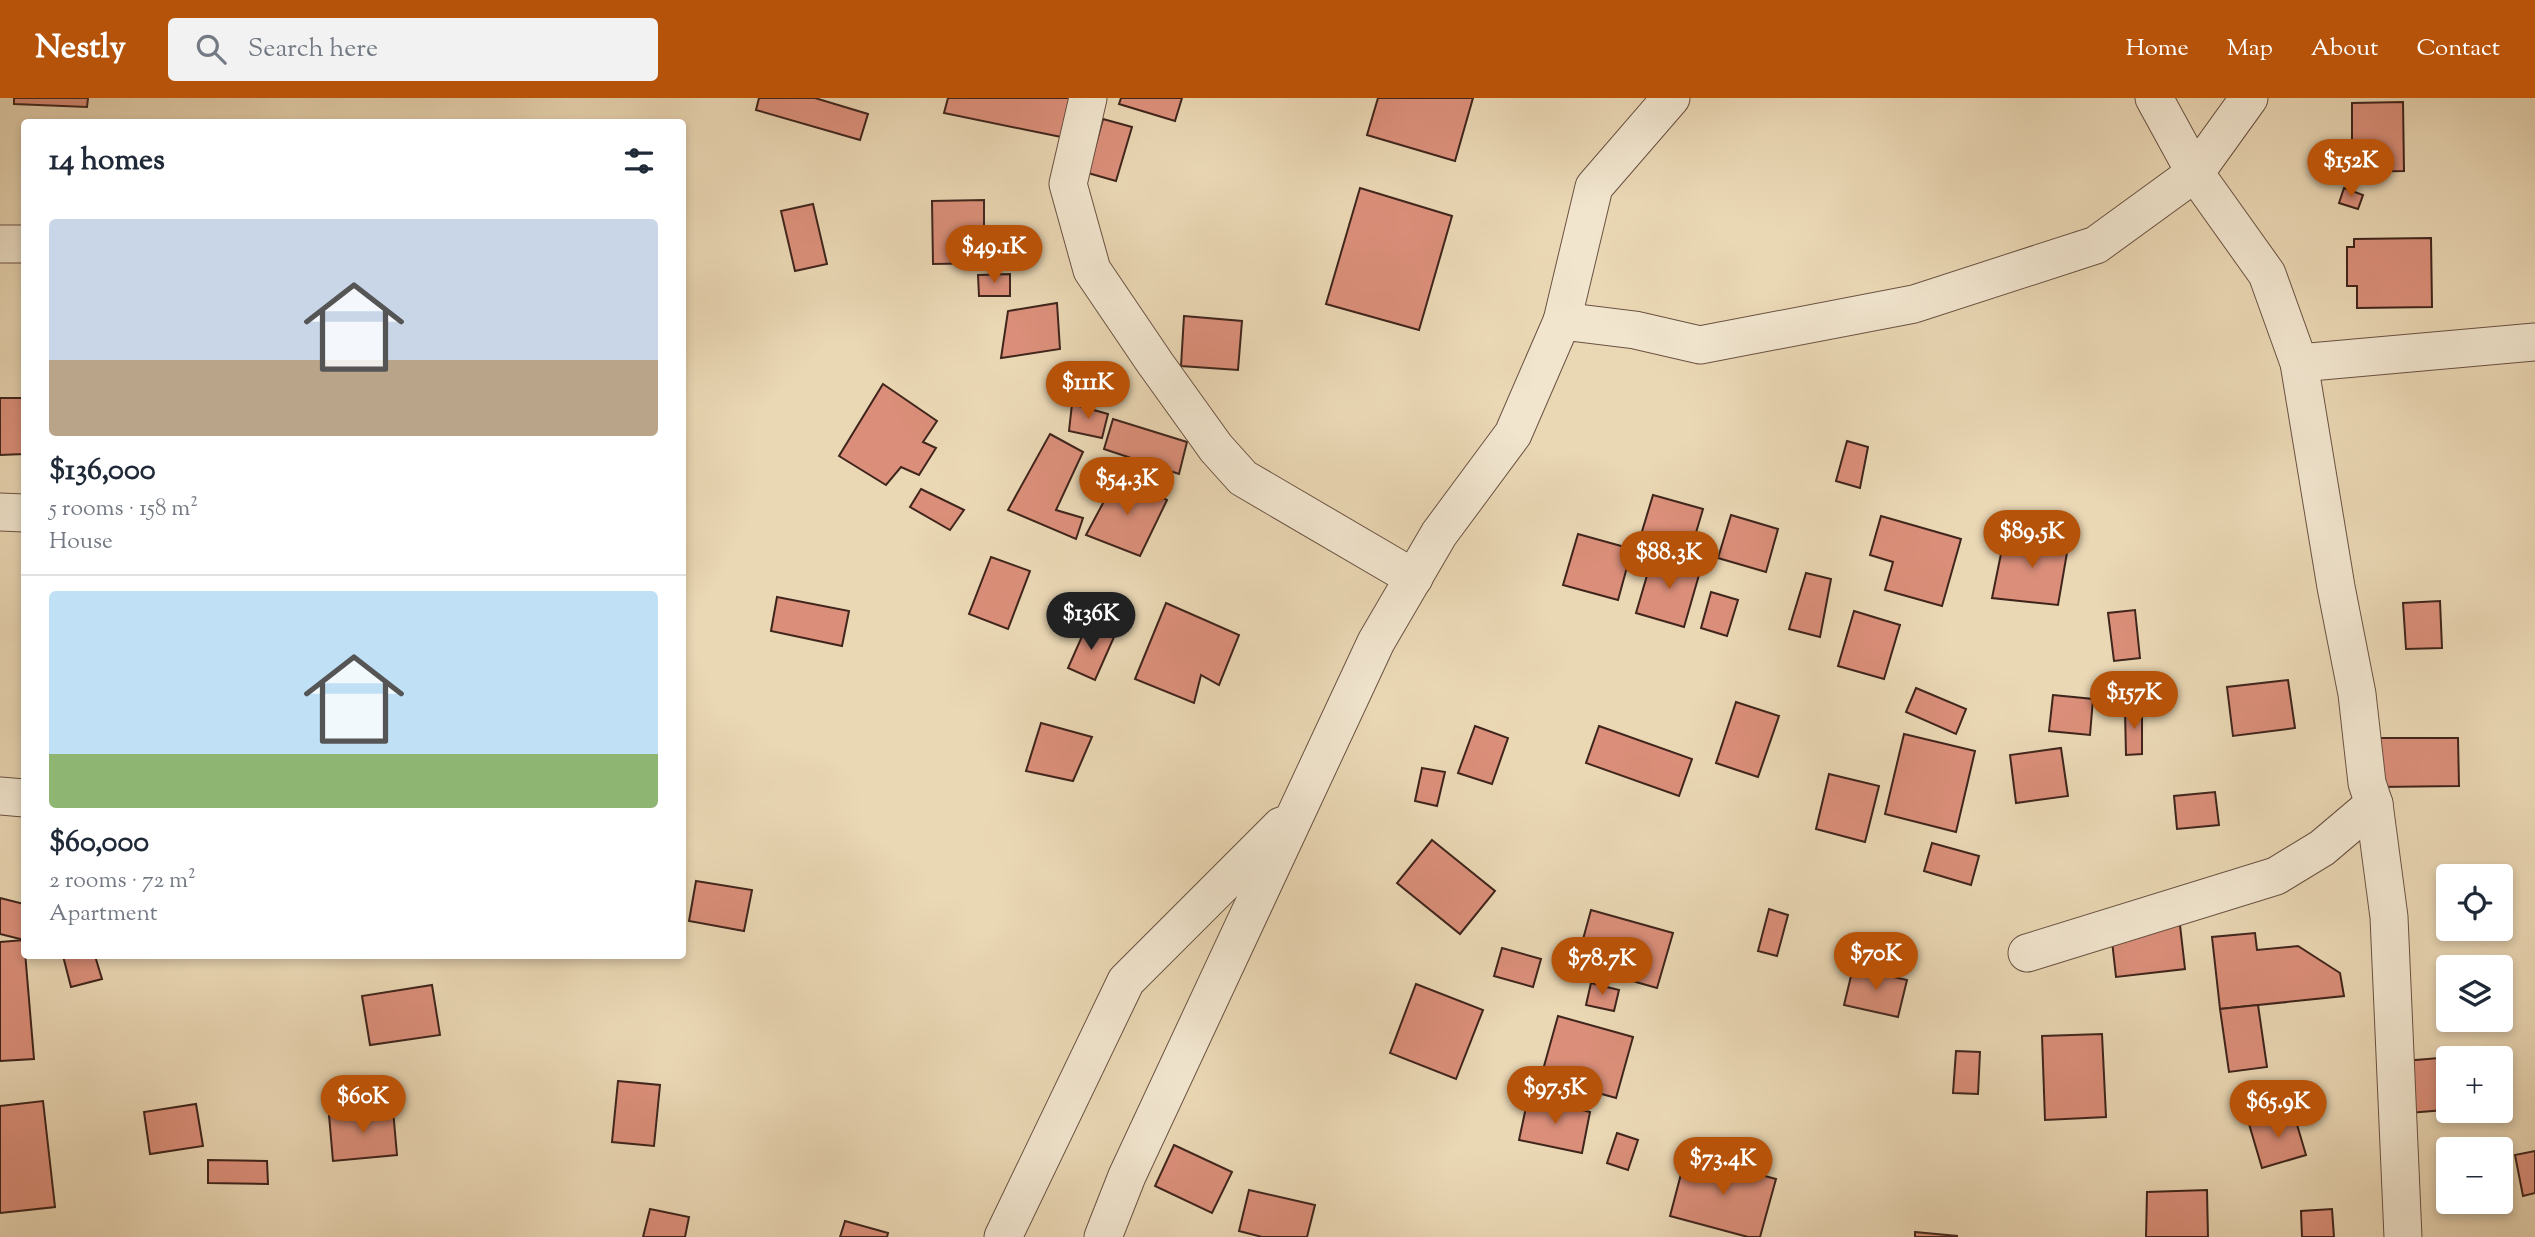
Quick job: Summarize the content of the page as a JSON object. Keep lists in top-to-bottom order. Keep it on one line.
{"page":{"header":"Nestly","search":"Search here","nav":["Home","Map","About","Contact"],"heading":"14 homes","price":["$152K","$49.1K","$111K","$54.3K","$89.5K","$88.3K","$136K","$157K","$70K","$78.7K","$97.5K","$60K","$65.9K","$73.4K"],"list":[{"name":"$136,000","note":"5 rooms · 158 m² · House"},{"name":"$60,000","note":"2 rooms · 72 m² · Apartment"}],"map_buttons":["+","−"]}}
